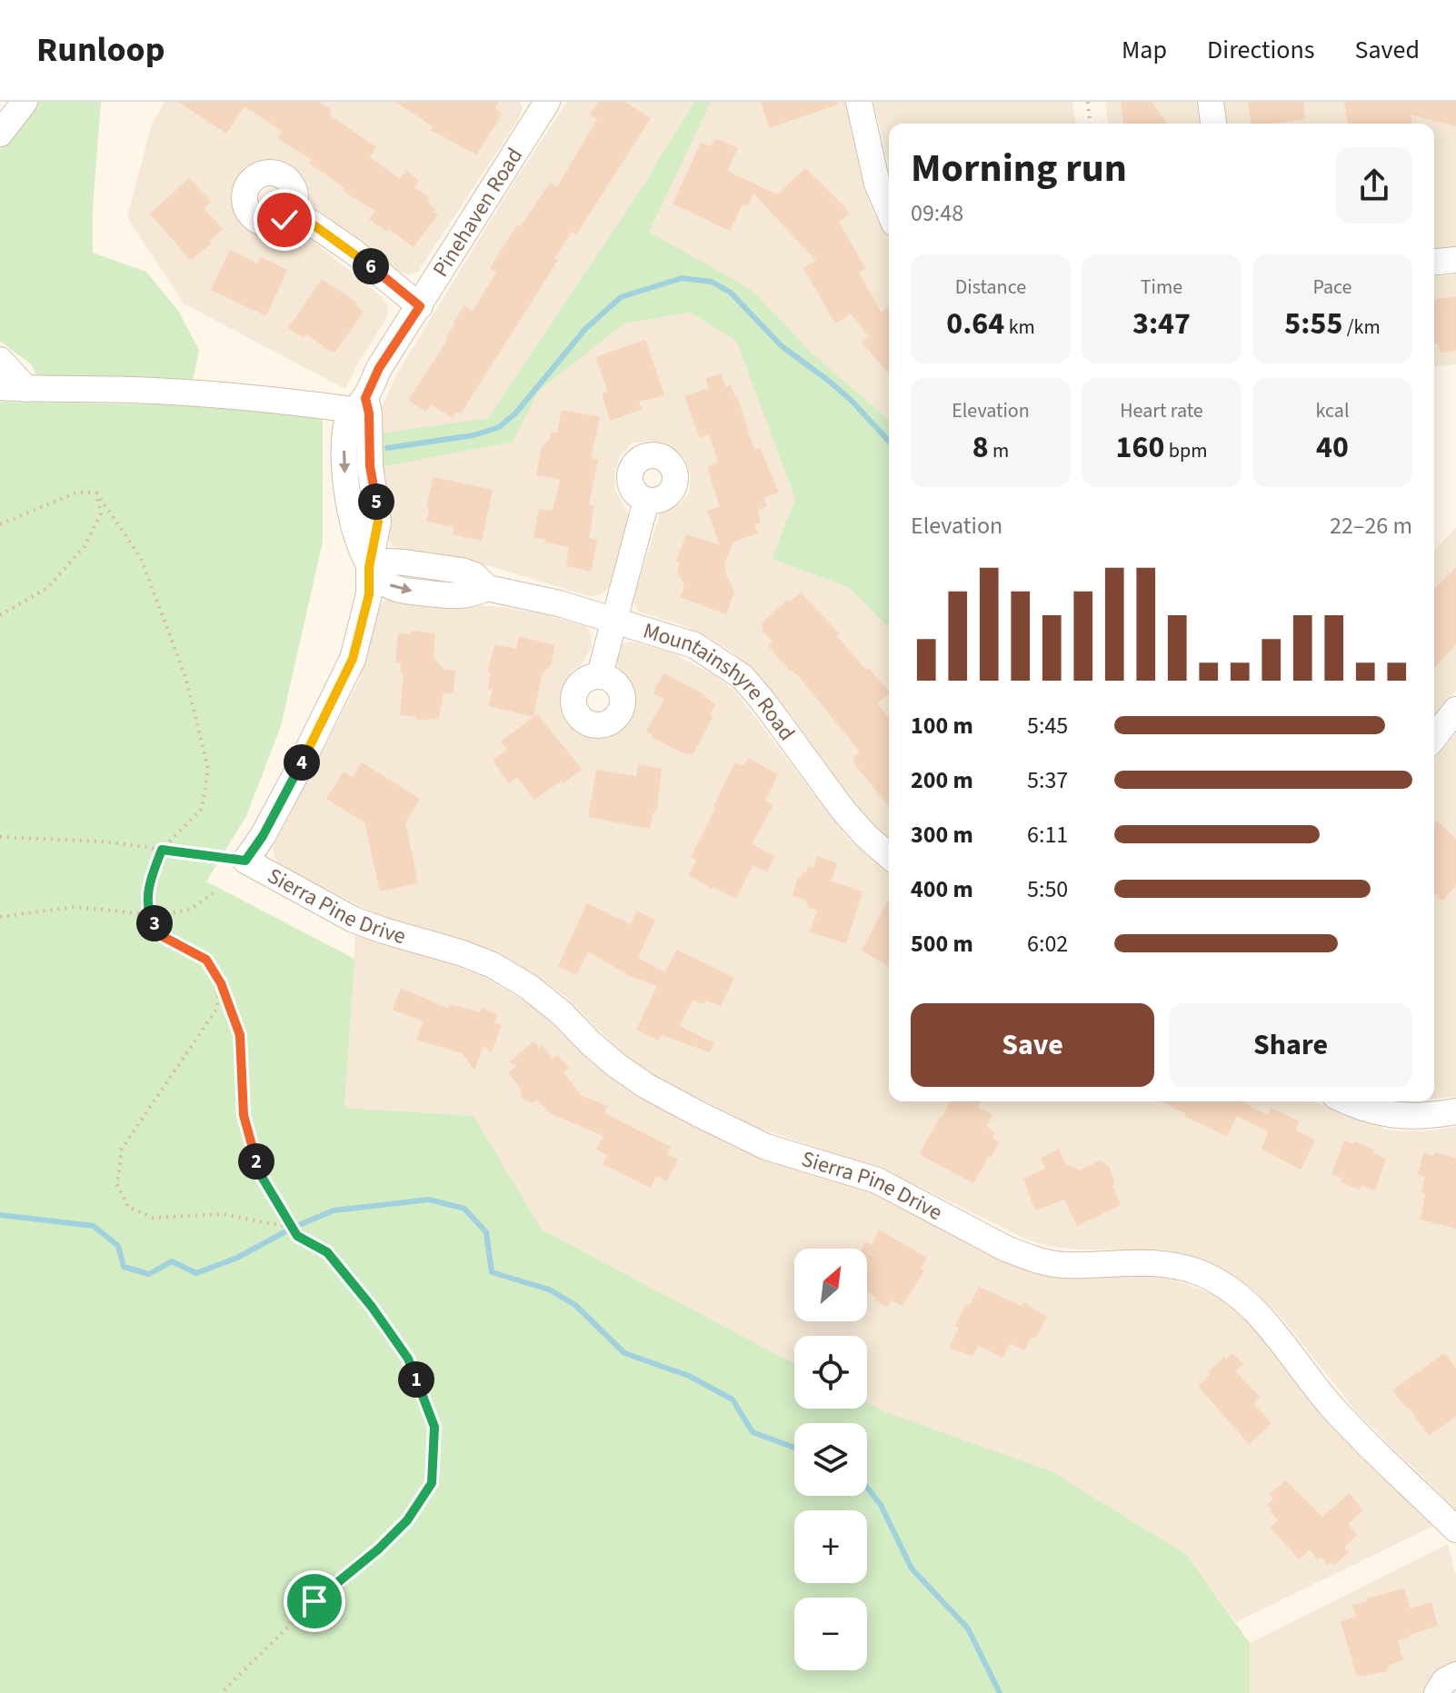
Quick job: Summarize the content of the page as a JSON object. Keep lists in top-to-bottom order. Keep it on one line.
{"streets":{"street":["Pinehaven Road","Mountainshyre Road","Sierra Pine Drive"]},"north":"top right","page":{"header":"Runloop","nav":["Map","Directions","Saved"],"heading":["Morning run","09:48"],"stats":[["Distance","0.64 km"],["Time","3:47"],["Pace","5:55 /km"],["Elevation","8 m"],["Heart rate","160 bpm"],["kcal","40"]],"pins":["6","5","4","3","2","1"],"chart":["Elevation","22–26 m"],"list":[{"name":"100 m","note":"5:45"},{"name":"200 m","note":"5:37"},{"name":"300 m","note":"6:11"},{"name":"400 m","note":"5:50"},{"name":"500 m","note":"6:02"}],"buttons":["Save","Share"],"map_buttons":["+","−"]}}
